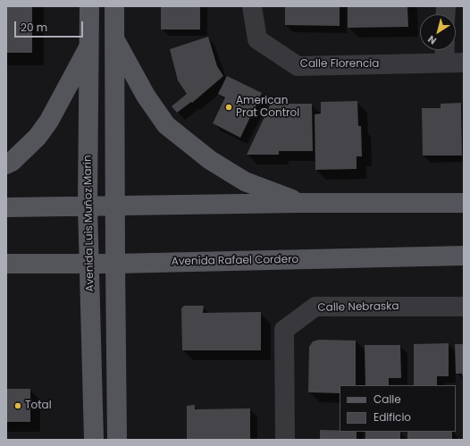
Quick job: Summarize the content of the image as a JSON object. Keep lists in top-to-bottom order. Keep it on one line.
{"streets":{"main road":["Avenida Luis Muñoz Marín","Avenida Rafael Cordero"],"street":["Calle Florencia","Calle Nebraska"]},"crossings":[["Avenida Luis Muñoz Marín","Avenida Rafael Cordero"]],"places":["American Prat Control","Total"],"legend":["Calle","Edificio"],"scale_bar":"20 m","north":"bottom left"}
